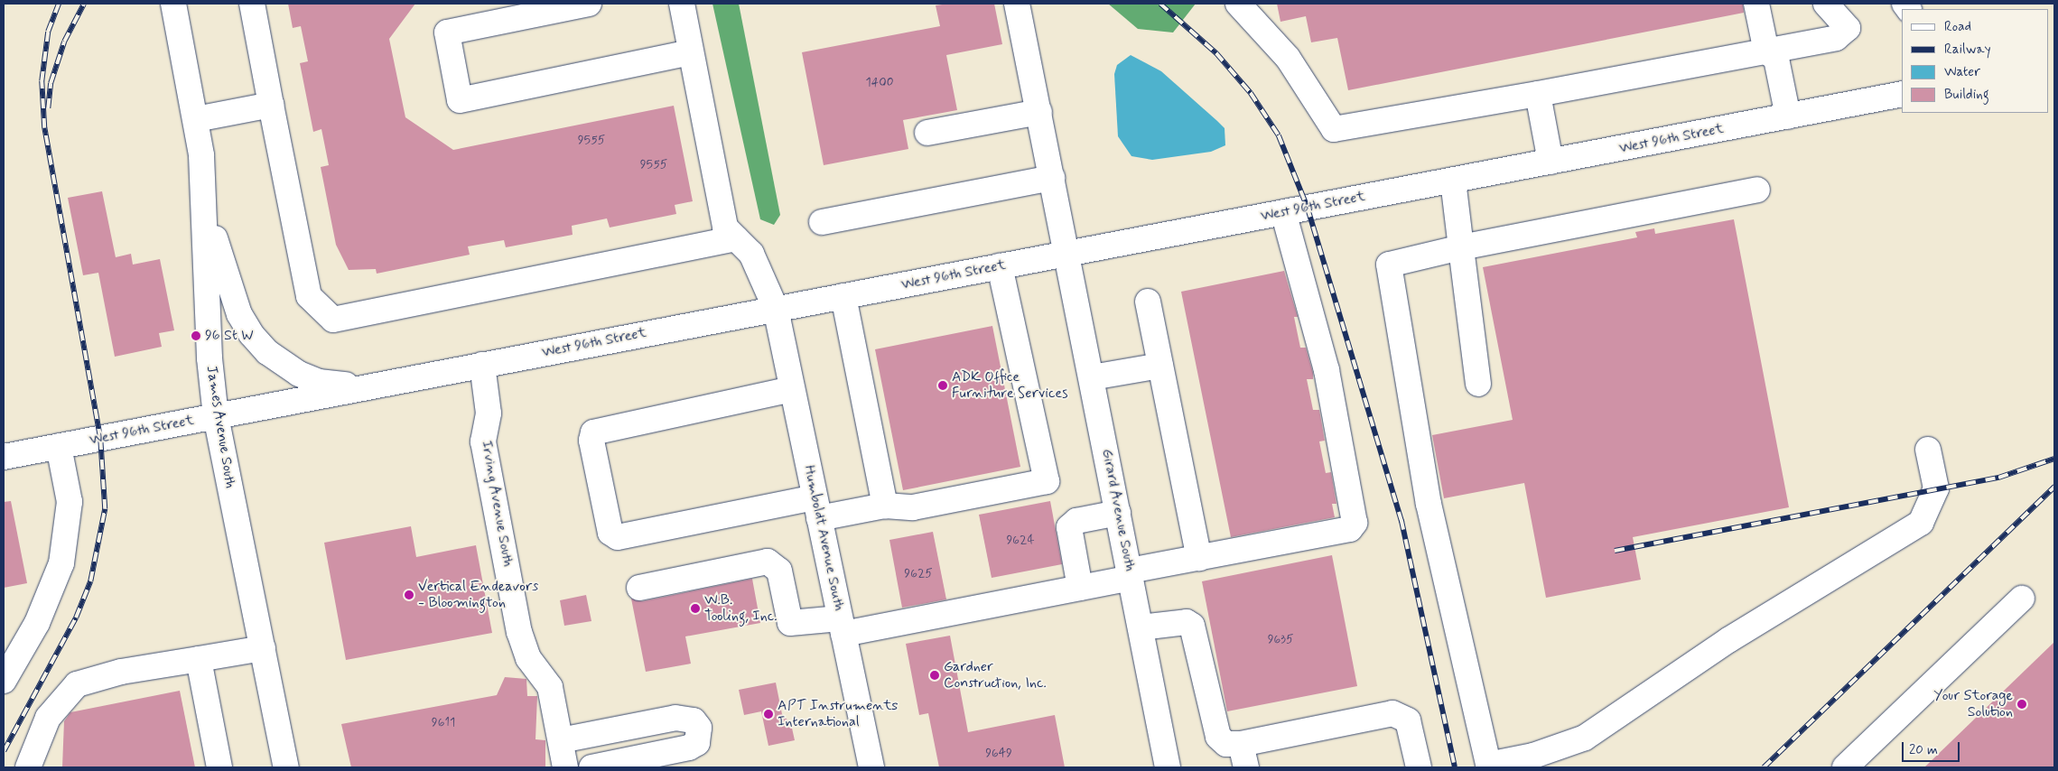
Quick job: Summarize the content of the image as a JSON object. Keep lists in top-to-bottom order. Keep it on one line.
{"streets":{"street":["West 96th Street","James Avenue South","Irving Avenue South","Girard Avenue South","Humboldt Avenue South"]},"crossings":[["West 96th Street","James Avenue South"],["West 96th Street","Irving Avenue South"],["West 96th Street","Girard Avenue South"],["West 96th Street","Humboldt Avenue South"]],"places":["96 St W","ADK Office Furniture Services","Vertical Endeavors - Bloomington","W.B. Tooling, Inc.","Gardner Construction, Inc.","Your Storage Solution","APT Instruments International"],"house_numbers":["1400","9555","9555","9624","9625","9635","9611","9649"],"legend":["Road","Railway","Water","Building"],"scale_bar":"20 m"}
